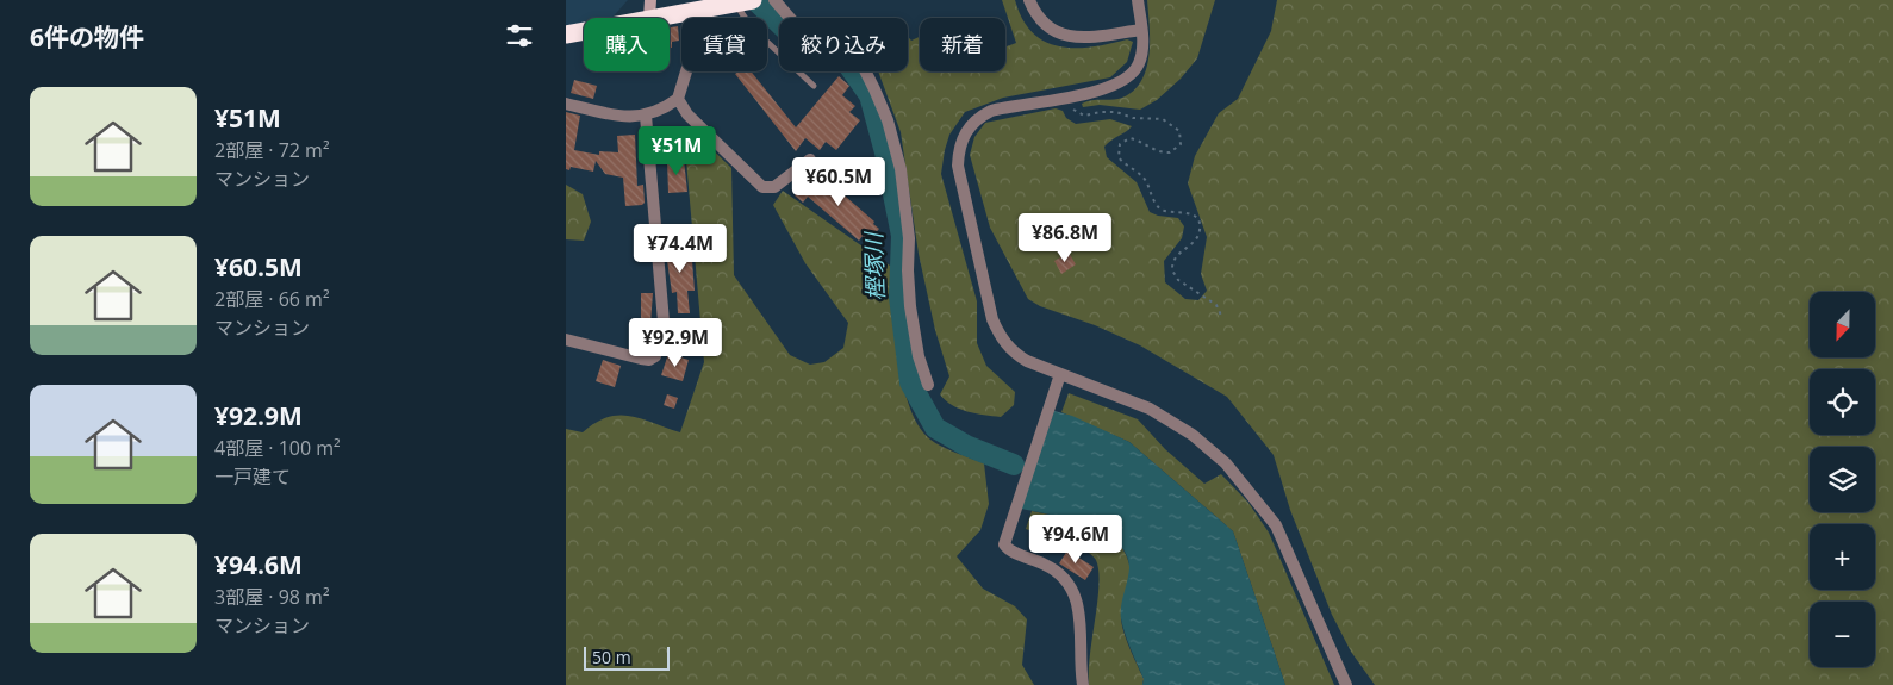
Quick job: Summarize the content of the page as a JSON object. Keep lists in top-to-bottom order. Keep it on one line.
{"water":["樫塚川"],"scale_bar":"50 m","north":"bottom","page":{"heading":"6件の物件","chip":["購入","賃貸","絞り込み","新着"],"list":[{"name":"¥51M","note":"2部屋 · 72 m² · マンション"},{"name":"¥60.5M","note":"2部屋 · 66 m² · マンション"},{"name":"¥92.9M","note":"4部屋 · 100 m² · 一戸建て"},{"name":"¥94.6M","note":"3部屋 · 98 m² · マンション"}],"price":["¥51M","¥60.5M","¥86.8M","¥74.4M","¥92.9M","¥94.6M"],"map_buttons":["+","−"],"scale":"50 m"}}
